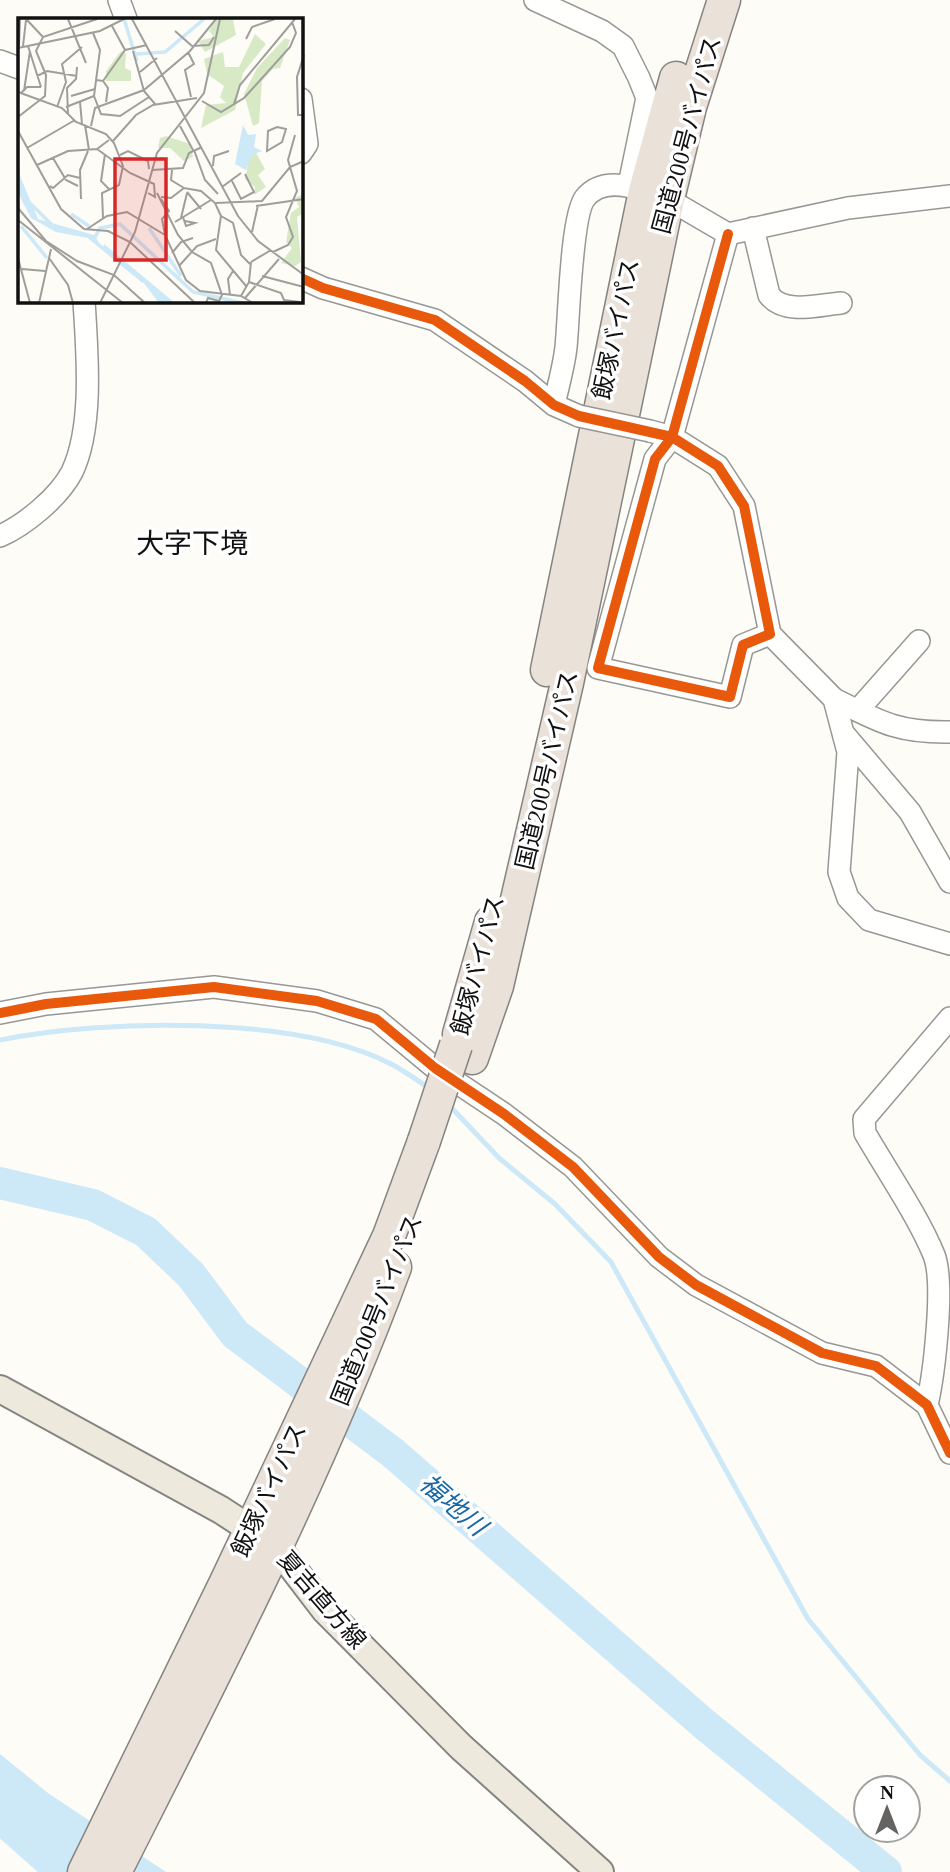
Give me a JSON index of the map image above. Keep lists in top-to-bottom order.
{
  "streets": {
    "highway": ["国道200号バイパス", "飯塚バイパス"],
    "main road": ["夏吉直方線"]
  },
  "crossings": [
    ["国道200号バイパス", "飯塚バイパス"],
    ["国道200号バイパス", "夏吉直方線"],
    ["飯塚バイパス", "夏吉直方線"]
  ],
  "districts": ["大字下境"],
  "water": ["福地川"],
  "north": "top"
}
